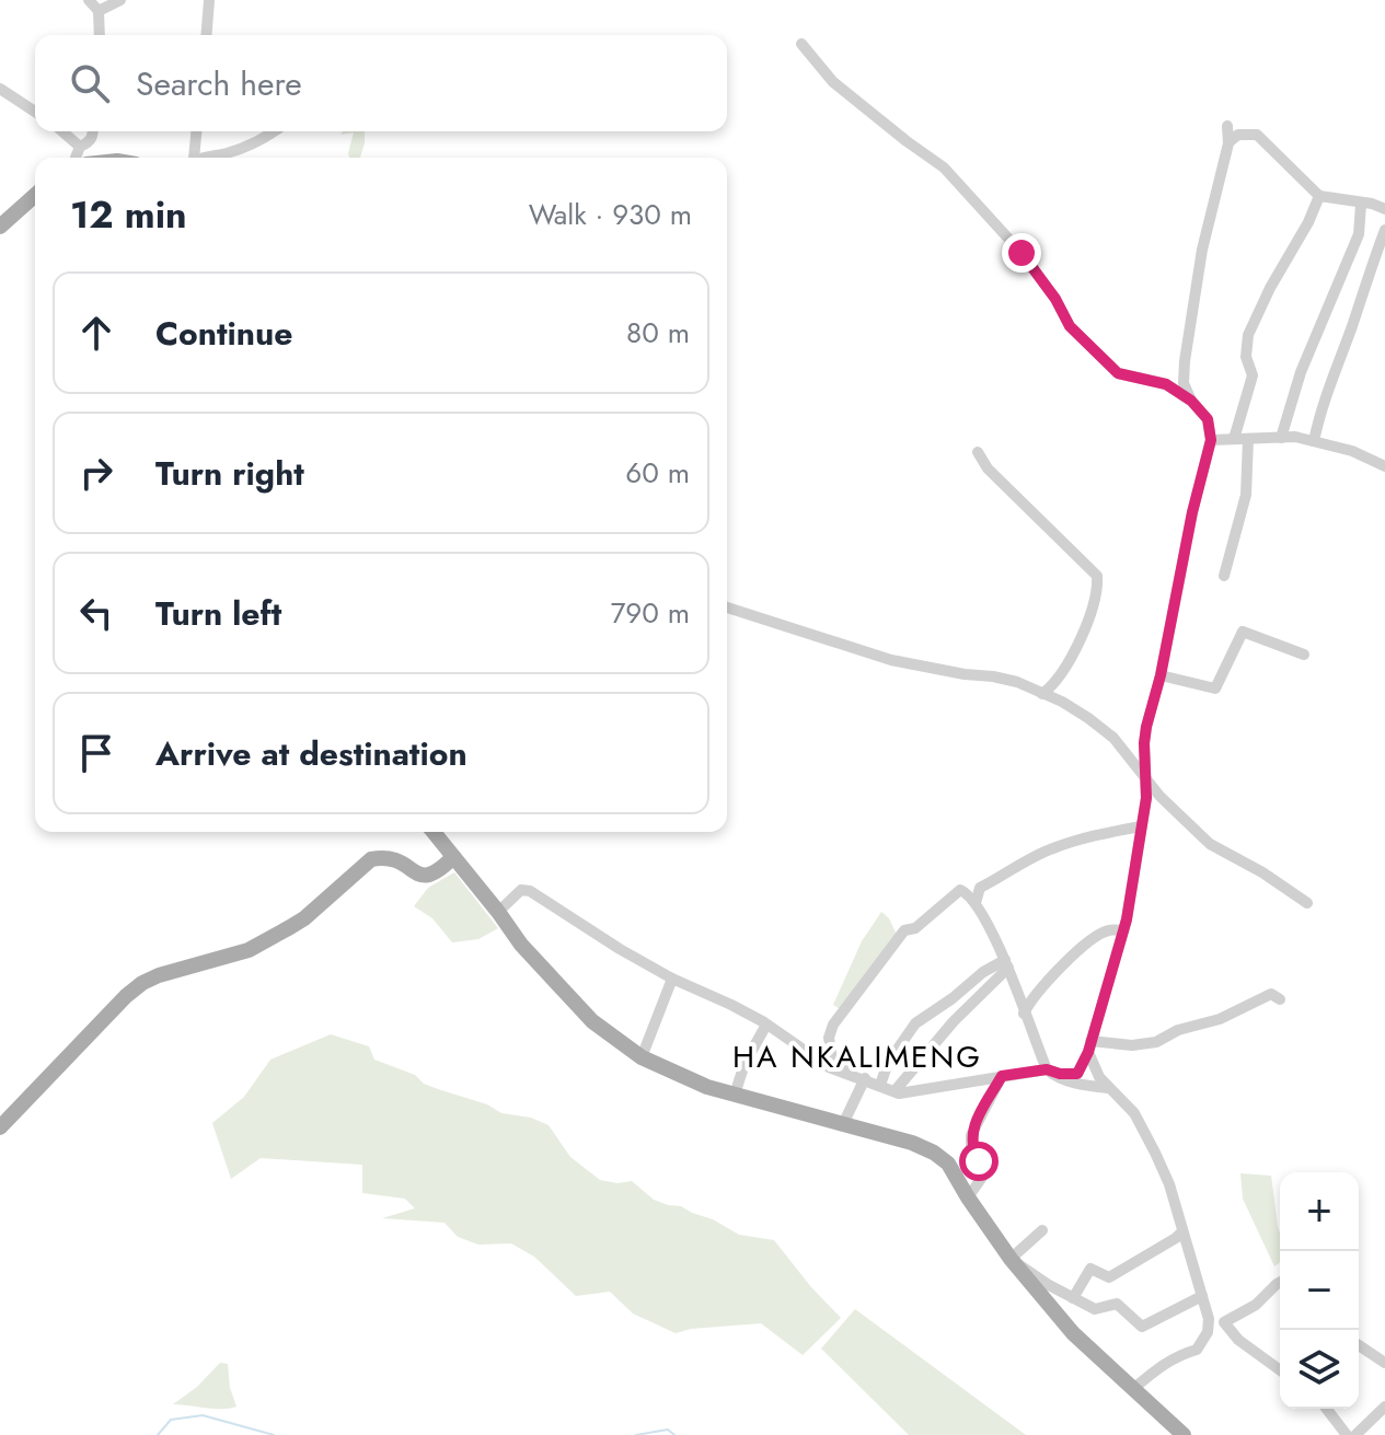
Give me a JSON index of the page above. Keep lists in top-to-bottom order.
{
  "districts": ["HA NKALIMENG"],
  "page": {
    "search": "Search here",
    "heading": ["12 min", "Walk · 930 m"],
    "list": [
      ["Continue", "80 m"],
      ["Turn right", "60 m"],
      ["Turn left", "790 m"],
      "Arrive at destination"
    ],
    "map_buttons": ["+", "−"]
  }
}
